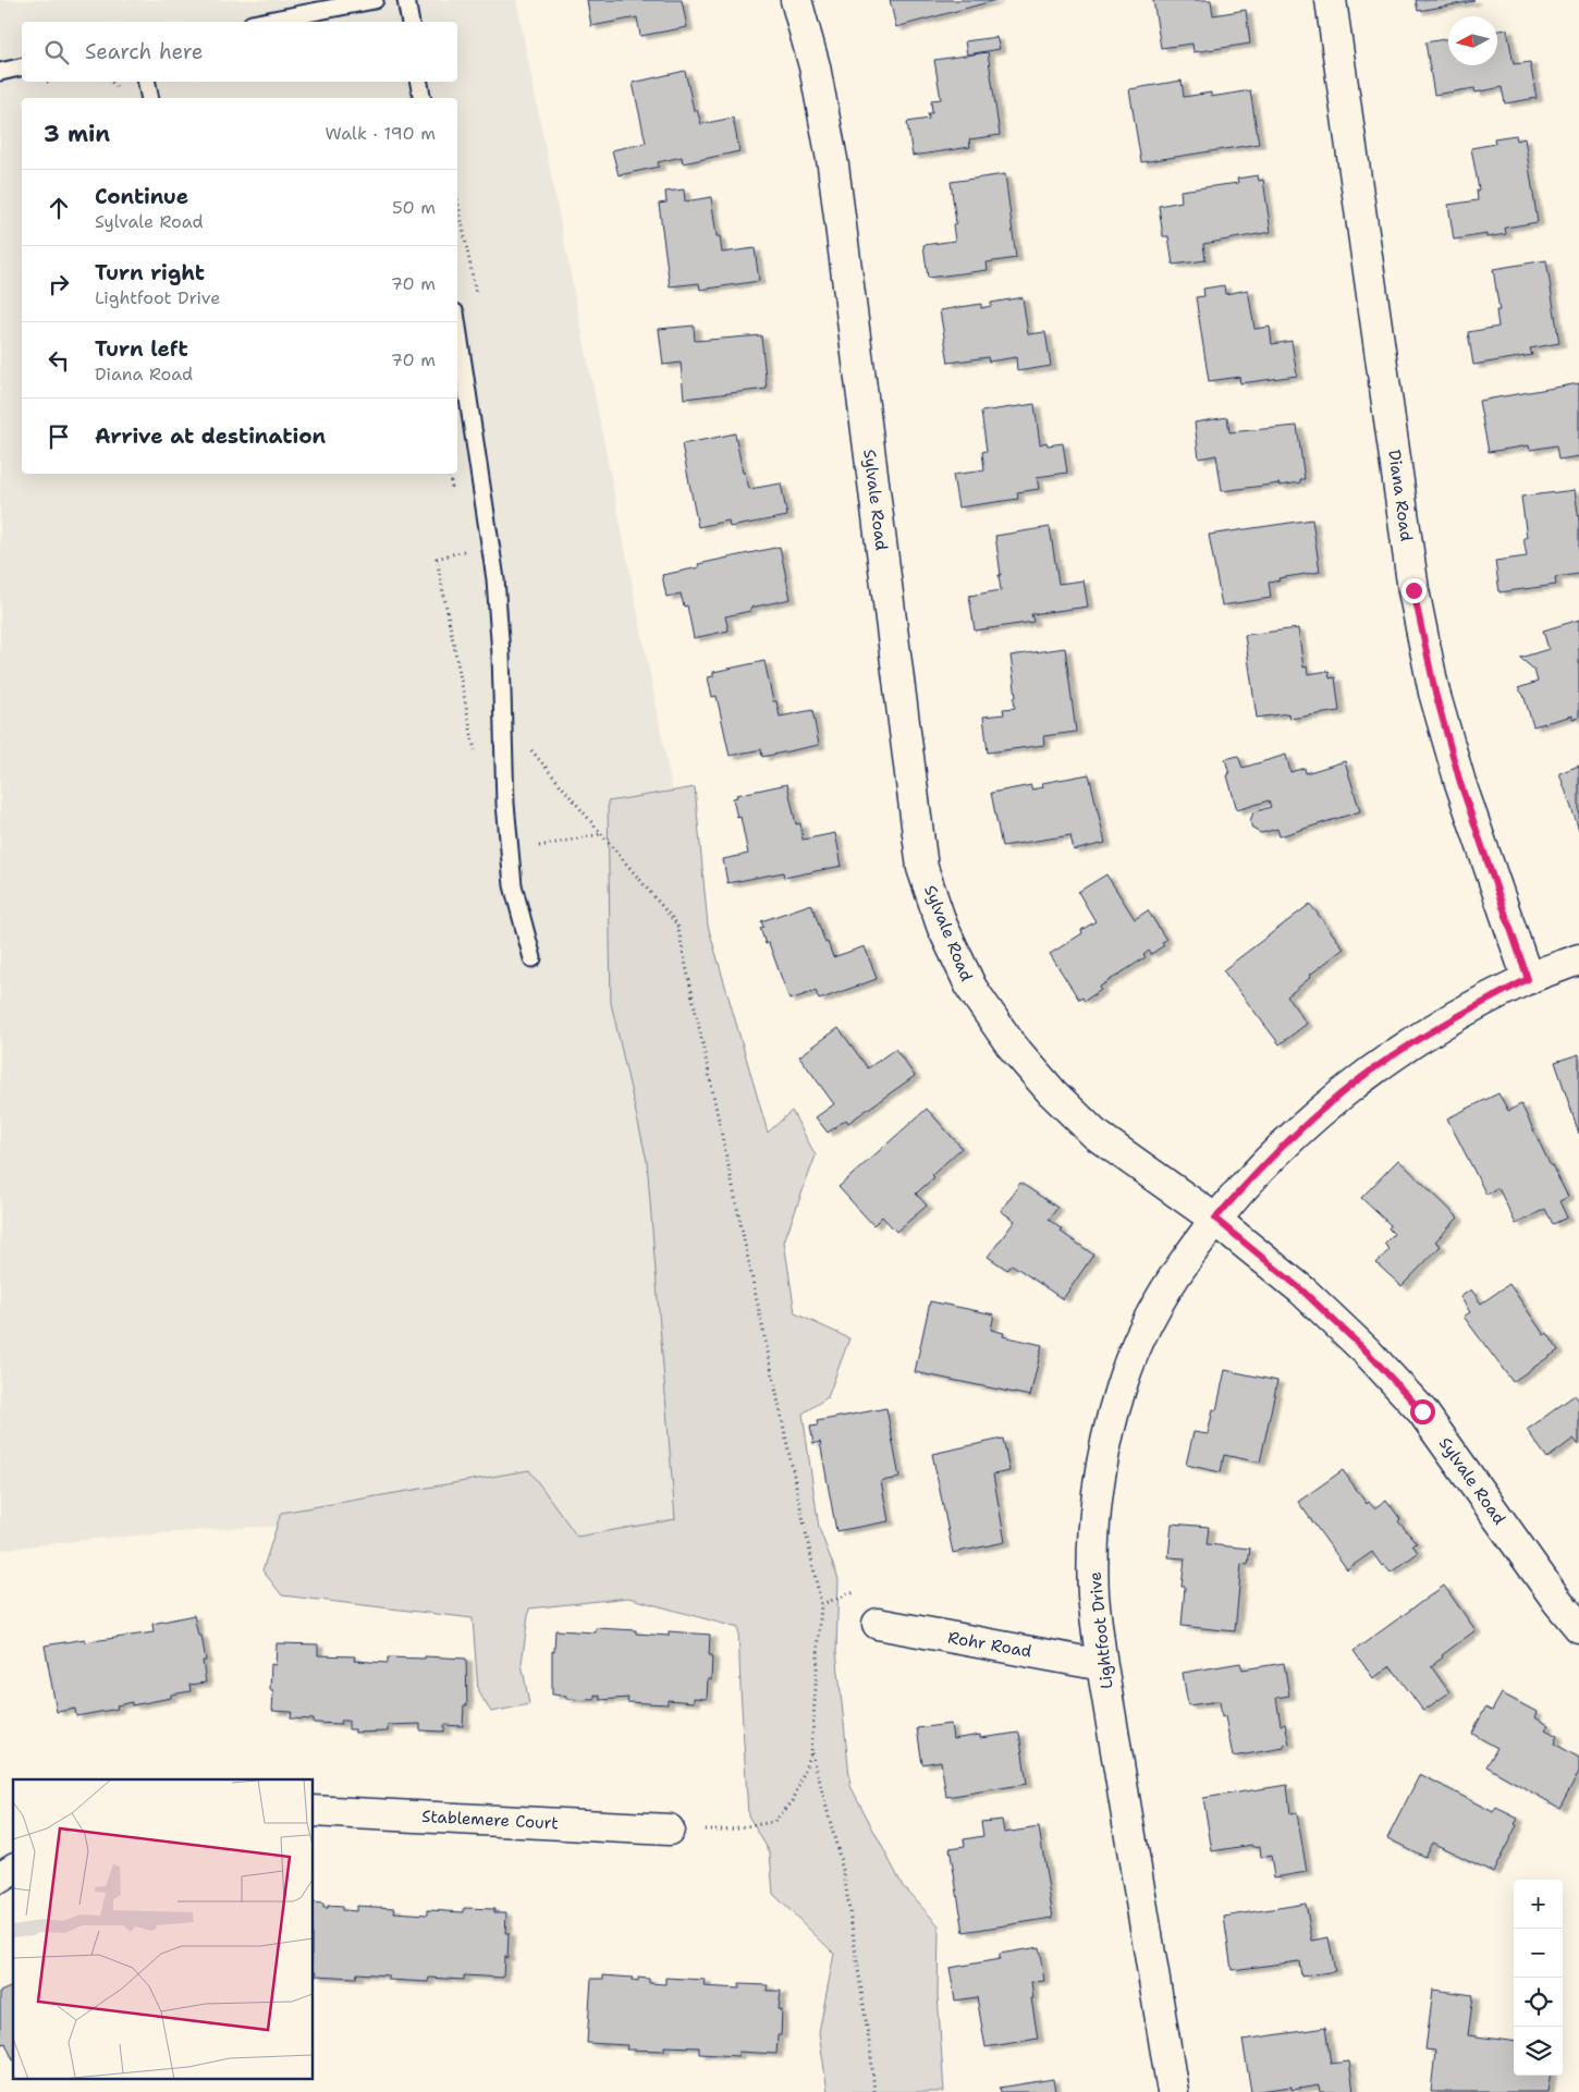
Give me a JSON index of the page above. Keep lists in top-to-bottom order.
{
  "streets": {
    "street": [
      "Diana Road",
      "Sylvale Road",
      "Lightfoot Drive",
      "Rohr Road",
      "Stablemere Court"
    ]
  },
  "crossings": [
    ["Diana Road", "Lightfoot Drive"],
    ["Sylvale Road", "Lightfoot Drive"],
    ["Lightfoot Drive", "Rohr Road"]
  ],
  "north": "left",
  "page": {
    "search": "Search here",
    "heading": ["3 min", "Walk · 190 m"],
    "list": [
      ["Continue", "Sylvale Road", "50 m"],
      ["Turn right", "Lightfoot Drive", "70 m"],
      ["Turn left", "Diana Road", "70 m"],
      "Arrive at destination"
    ],
    "map_buttons": ["+", "−"]
  }
}
